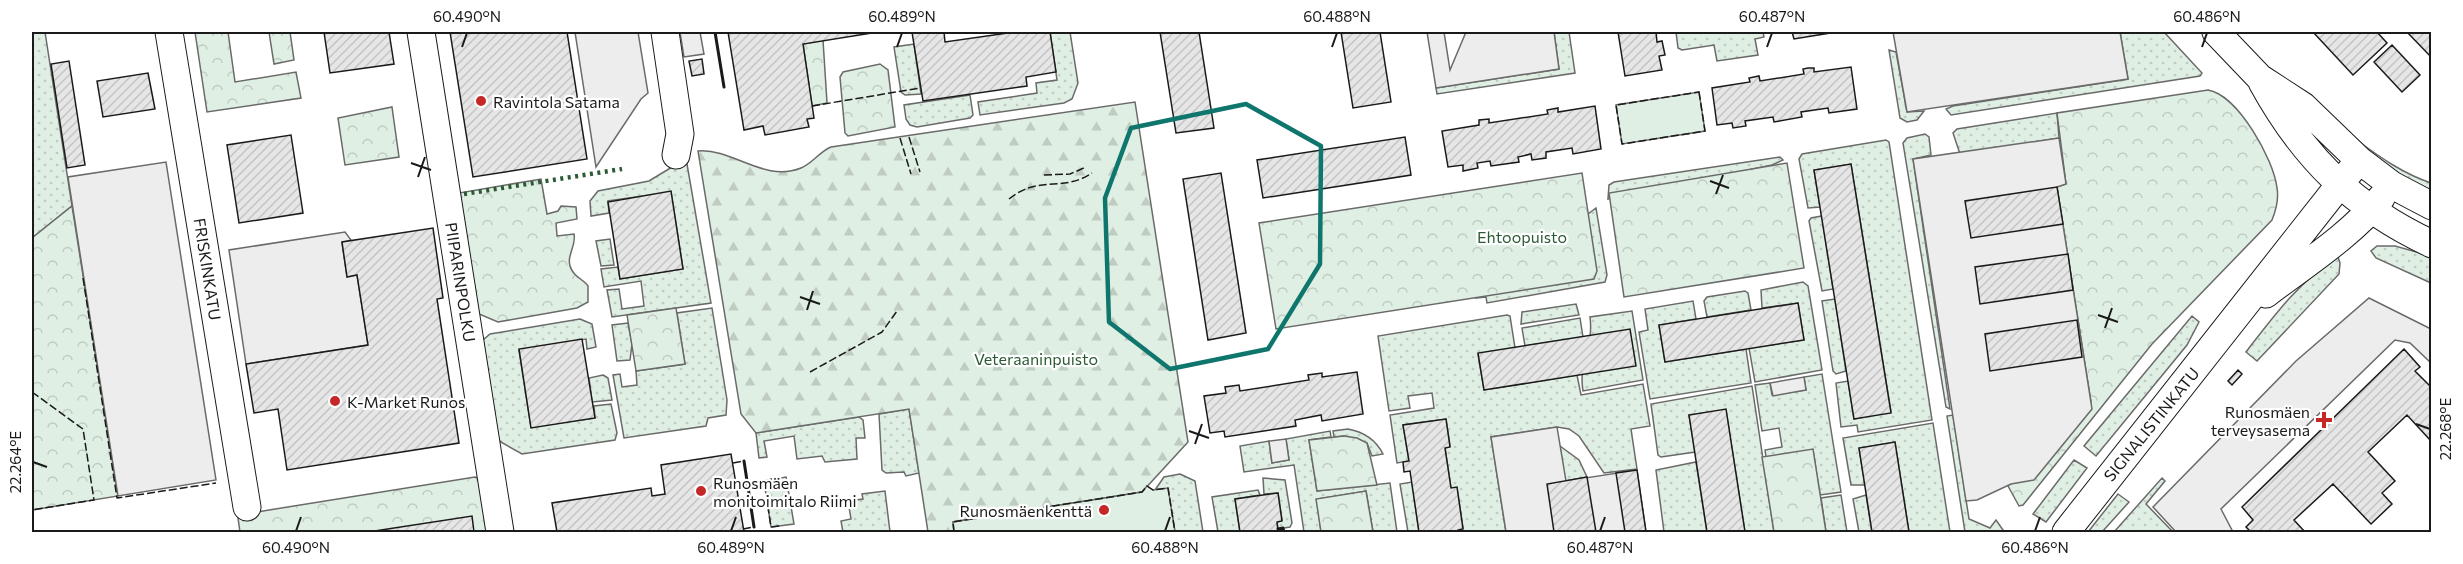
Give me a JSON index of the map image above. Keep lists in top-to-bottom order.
{
  "streets": {
    "street": ["FRISKINKATU", "PIIPARINPOLKU", "SIGNALISTINKATU"]
  },
  "parks": ["Ehtoopuisto", "Veteraaninpuisto"],
  "places": {
    "other": [
      "Ravintola Satama",
      "K-Market Runos",
      "Runosmäen monitoimitalo Riimi",
      "Runosmäenkenttä"
    ],
    "health": ["Runosmäen terveysasema"]
  },
  "coordinates": [
    "60.490°N",
    "60.489°N",
    "60.488°N",
    "60.487°N",
    "60.486°N",
    "22.268°E",
    "22.264°E"
  ]
}
